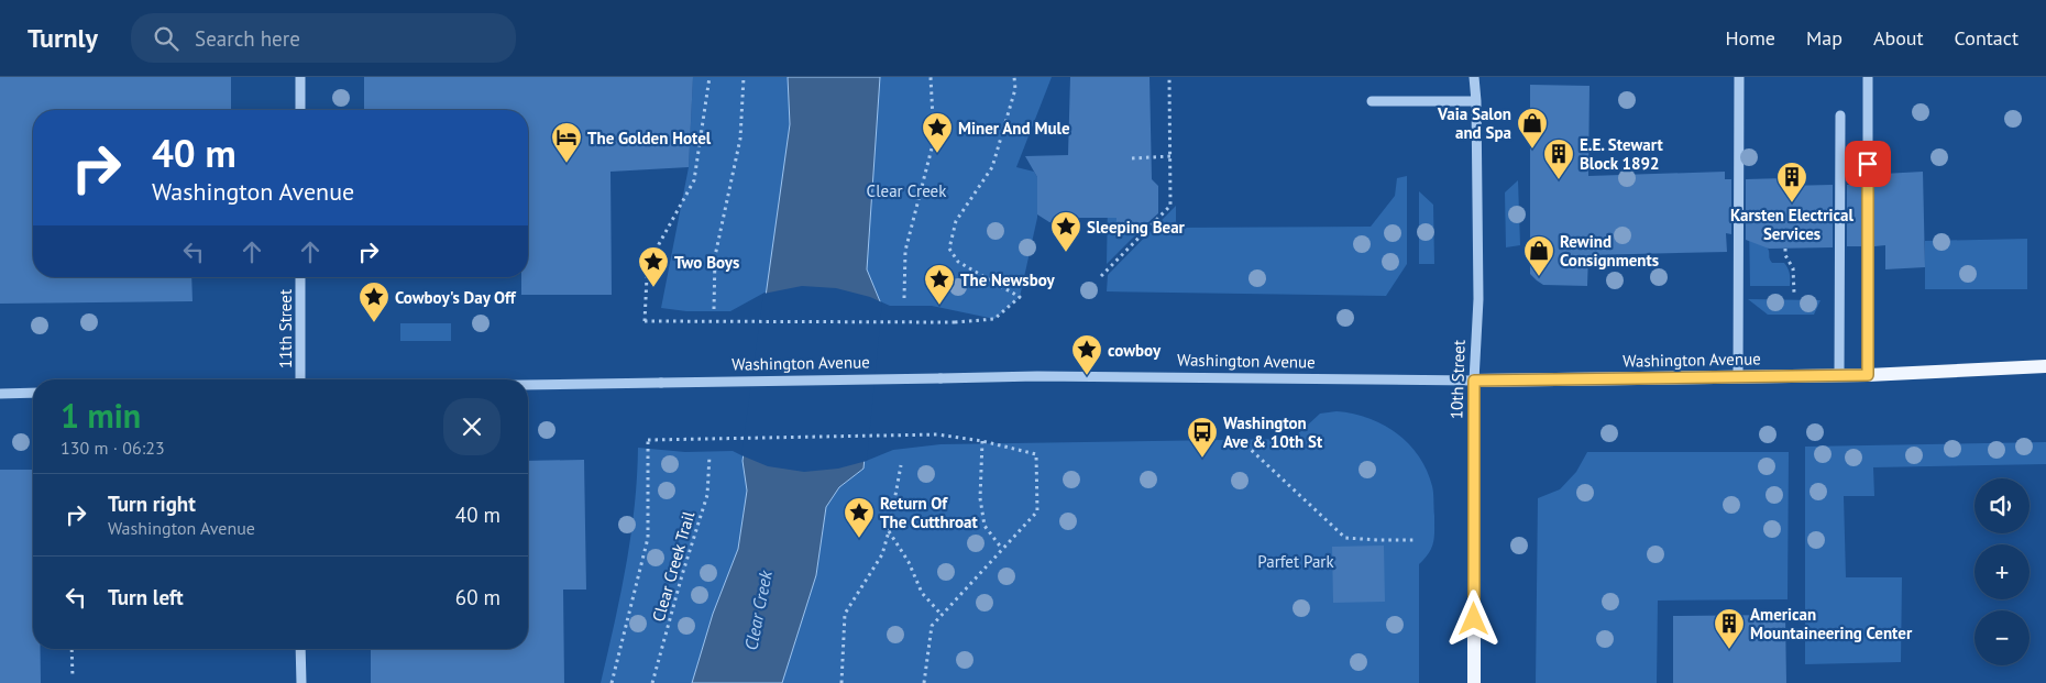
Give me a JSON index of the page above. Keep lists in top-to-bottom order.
{
  "streets": {
    "main road": ["Washington Avenue", "10th Street"],
    "street": ["11th Street"],
    "path": ["Clear Creek Trail"]
  },
  "crossings": [
    ["Washington Avenue", "10th Street"]
  ],
  "water": ["Clear Creek"],
  "parks": ["Clear Creek", "Parfet Park"],
  "places": {
    "shop": ["Vaia Salon and Spa", "Rewind Consignments"],
    "place": [
      "Miner And Mule",
      "Sleeping Bear",
      "Two Boys",
      "The Newsboy",
      "Cowboy's Day Off",
      "cowboy",
      "Return Of The Cutthroat"
    ],
    "hotel": ["The Golden Hotel"],
    "building": ["E.E. Stewart Block 1892", "Karsten Electrical Services", "American Mountaineering Center"],
    "bus stop": ["Washington Ave & 10th St"]
  },
  "page": {
    "header": "Turnly",
    "search": "Search here",
    "nav": [
      "Home",
      "Map",
      "About",
      "Contact"
    ],
    "turn": ["40 m", "Washington Avenue"],
    "heading": ["1 min", "130 m · 06:23"],
    "list": [
      {
        "name": "Turn right",
        "note": "Washington Avenue",
        "value": "40 m"
      },
      {
        "name": "Turn left",
        "value": "60 m"
      }
    ],
    "map_buttons": ["+", "−"]
  }
}
